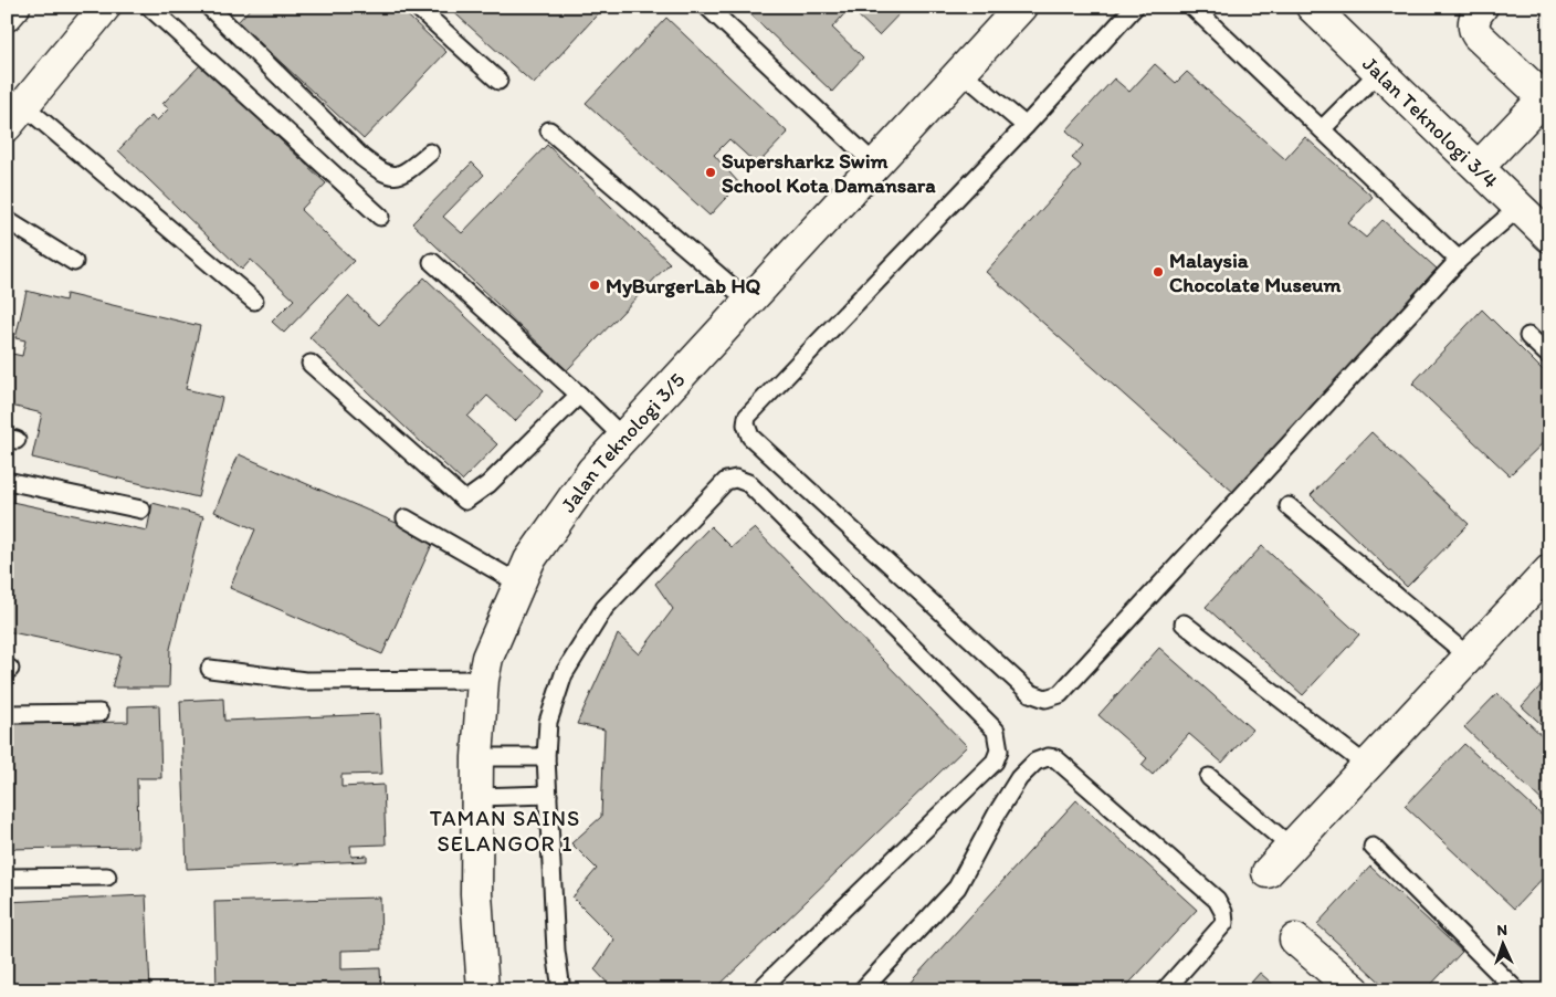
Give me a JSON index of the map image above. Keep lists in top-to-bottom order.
{
  "streets": {
    "street": ["Jalan Teknologi 3/4", "Jalan Teknologi 3/5"]
  },
  "districts": ["TAMAN SAINS SELANGOR 1"],
  "places": ["Supersharkz Swim School Kota Damansara", "Malaysia Chocolate Museum", "MyBurgerLab HQ"],
  "north": "top"
}
